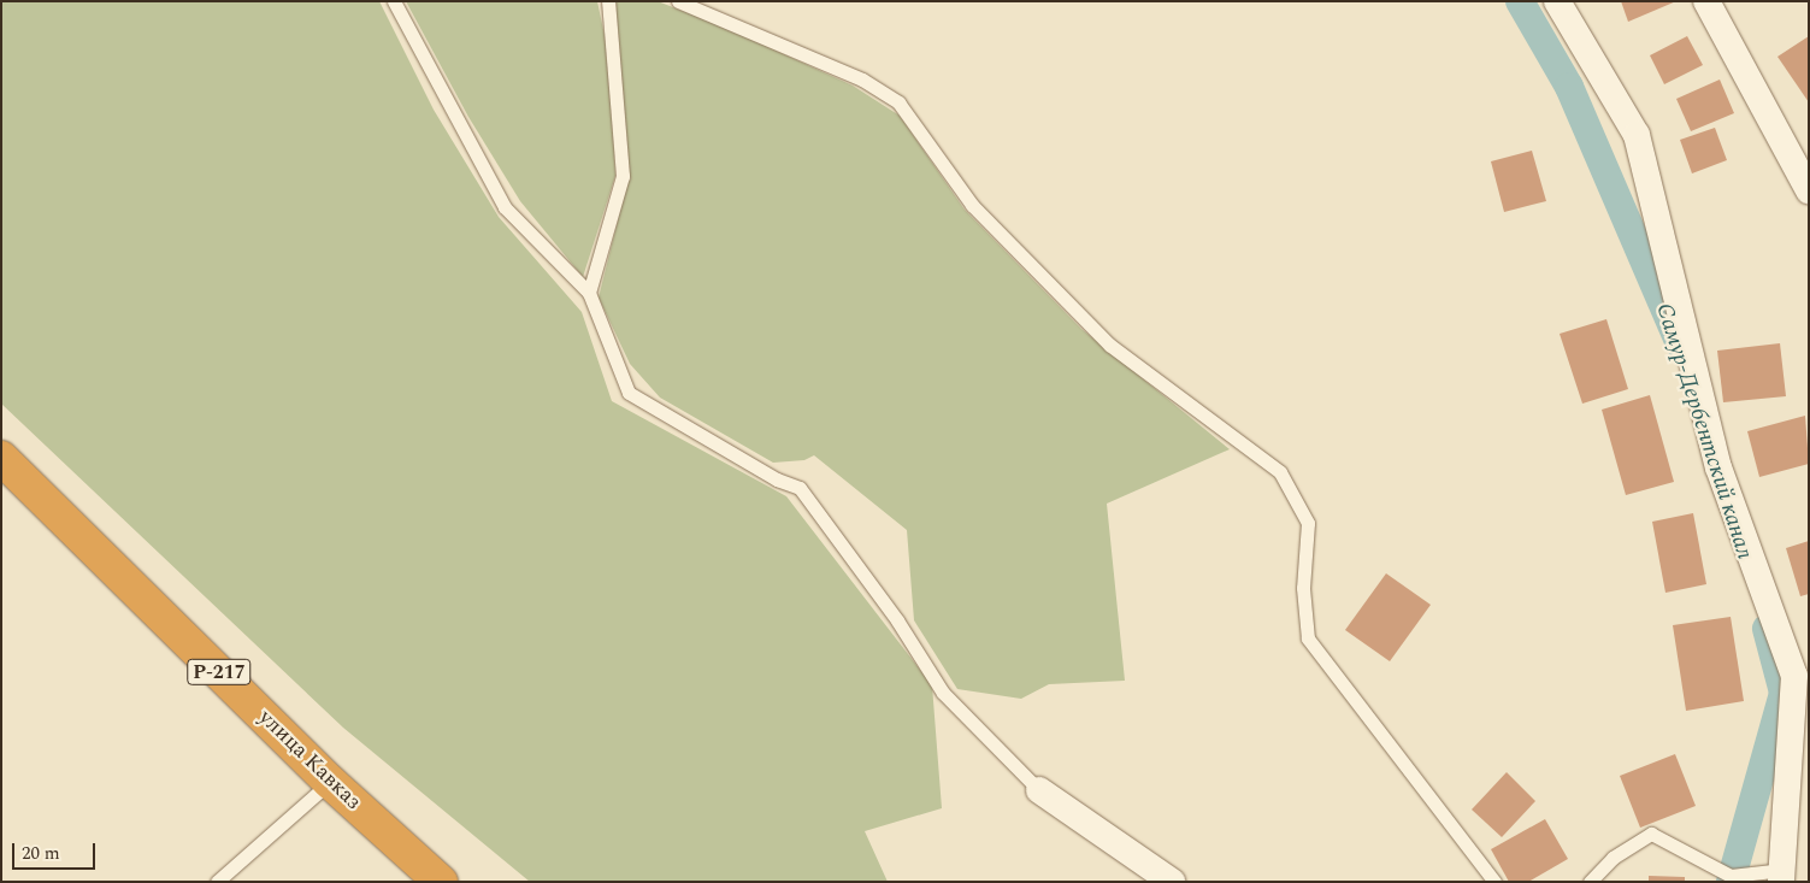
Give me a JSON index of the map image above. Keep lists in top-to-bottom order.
{
  "streets": {
    "highway": ["Р-217", "улица Кавказ"]
  },
  "water": ["Самур-Дербентский канал"],
  "scale_bar": "20 m"
}
